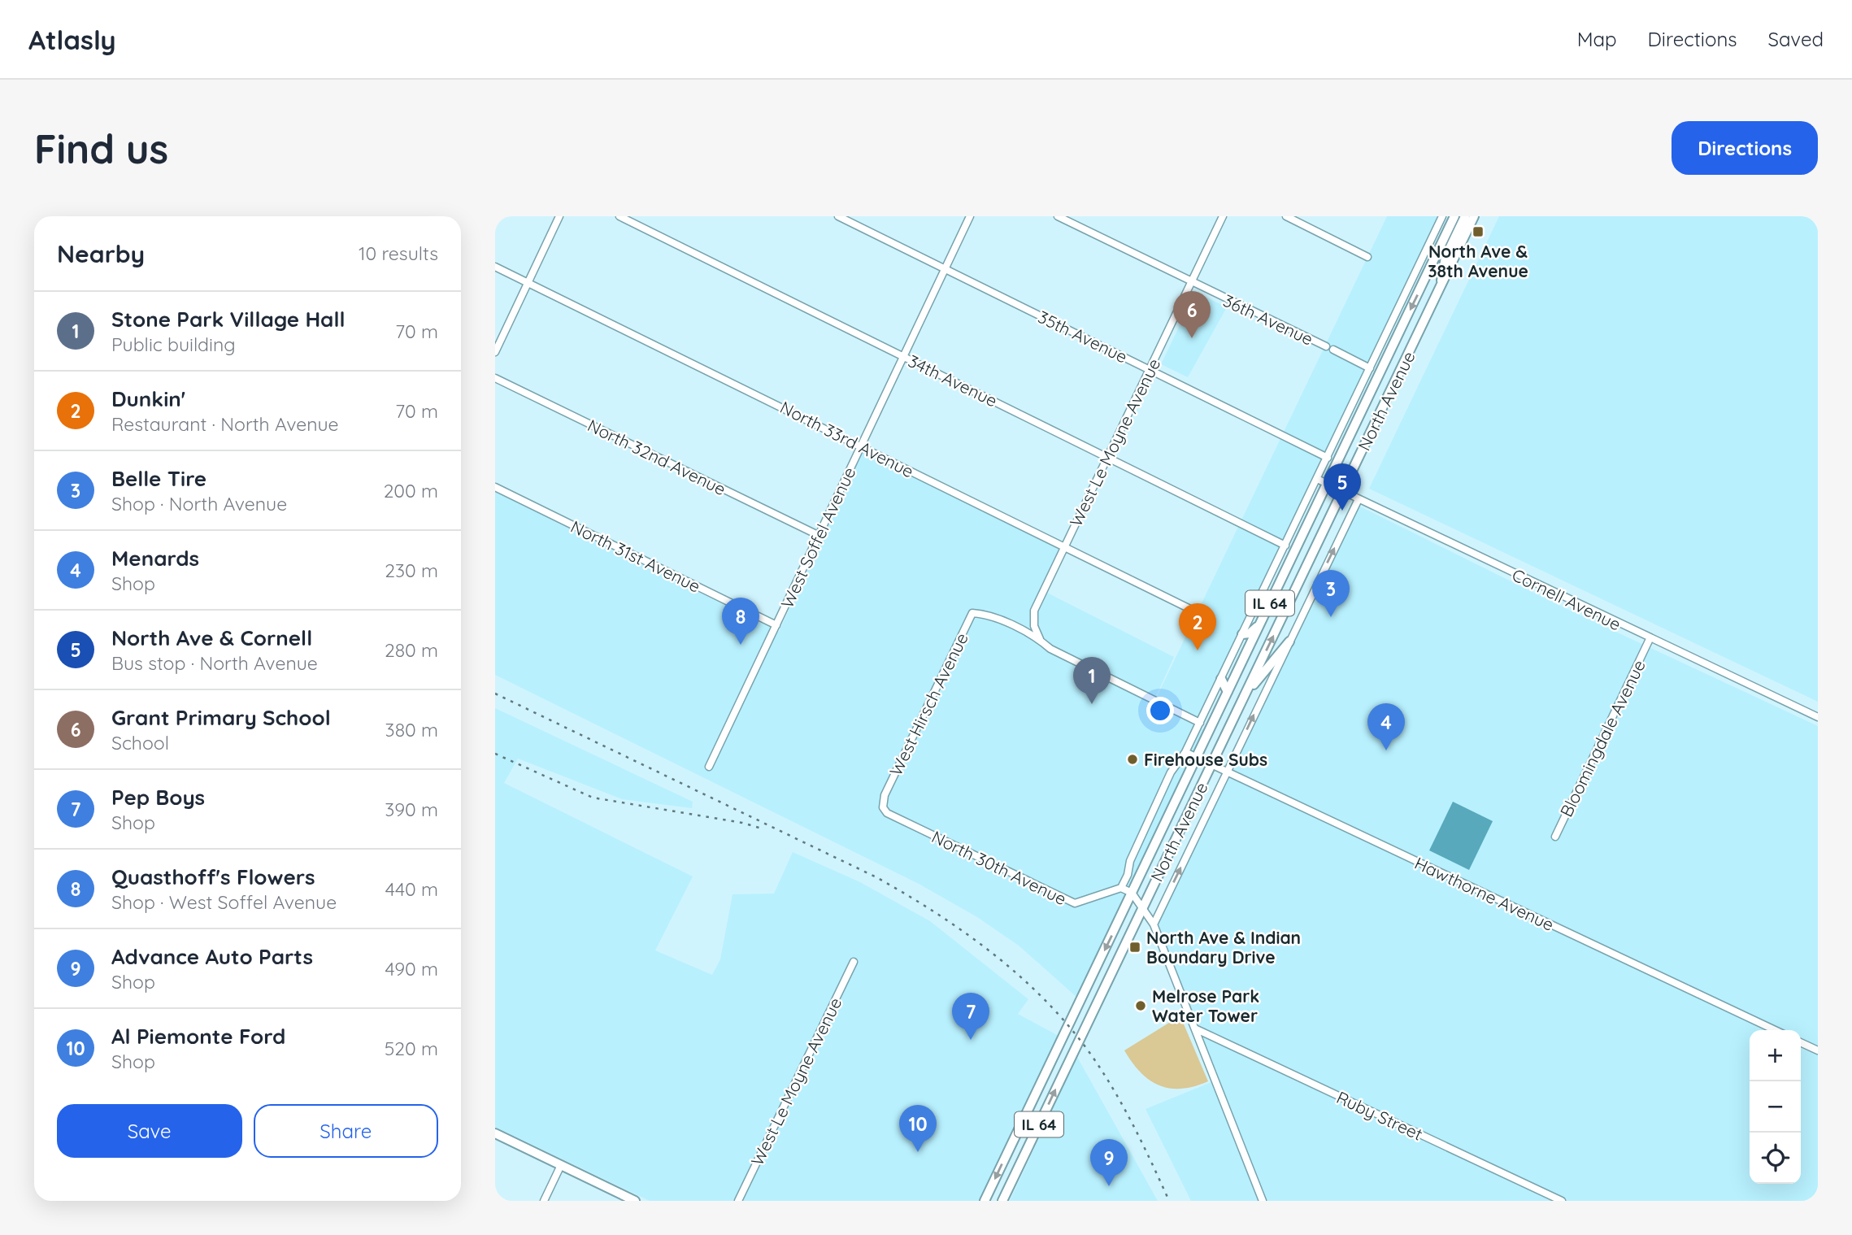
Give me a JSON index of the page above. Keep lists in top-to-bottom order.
{
  "streets": {
    "main road": ["North Avenue", "IL 64"],
    "street": [
      "36th Avenue",
      "35th Avenue",
      "34th Avenue",
      "North 33rd Avenue",
      "West Le Moyne Avenue",
      "North 32nd Avenue",
      "West Soffel Avenue",
      "North 31st Avenue",
      "Cornell Avenue",
      "West Hirsch Avenue",
      "Bloomingdale Avenue",
      "North 30th Avenue",
      "Hawthorne Avenue",
      "Ruby Street"
    ]
  },
  "crossings": [
    ["36th Avenue", "North Avenue"],
    ["36th Avenue", "West Le Moyne Avenue"],
    ["35th Avenue", "North Avenue"],
    ["35th Avenue", "West Le Moyne Avenue"],
    ["35th Avenue", "West Soffel Avenue"],
    ["34th Avenue", "North Avenue"],
    ["34th Avenue", "West Le Moyne Avenue"],
    ["34th Avenue", "West Soffel Avenue"],
    ["North Avenue", "Cornell Avenue"],
    ["North Avenue", "North 30th Avenue"],
    ["North Avenue", "Hawthorne Avenue"],
    ["North 33rd Avenue", "West Le Moyne Avenue"],
    ["North 33rd Avenue", "West Soffel Avenue"],
    ["West Le Moyne Avenue", "West Hirsch Avenue"],
    ["North 32nd Avenue", "West Soffel Avenue"],
    ["West Soffel Avenue", "North 31st Avenue"],
    ["Cornell Avenue", "Bloomingdale Avenue"],
    ["West Hirsch Avenue", "North 30th Avenue"]
  ],
  "places": {
    "transit": ["North Ave & 38th Avenue", "North Ave & Indian Boundary Drive"],
    "other": ["Firehouse Subs", "Melrose Park Water Tower"]
  },
  "page": {
    "header": "Atlasly",
    "nav": ["Map", "Directions", "Saved"],
    "buttons": [
      "Directions",
      ["Save", "Share"]
    ],
    "title": "Find us",
    "heading": ["Nearby", "10 results"],
    "list": [
      {
        "mark": "1",
        "name": "Stone Park Village Hall",
        "note": "Public building",
        "value": "70 m"
      },
      {
        "mark": "2",
        "name": "Dunkin'",
        "note": "Restaurant · North Avenue",
        "value": "70 m"
      },
      {
        "mark": "3",
        "name": "Belle Tire",
        "note": "Shop · North Avenue",
        "value": "200 m"
      },
      {
        "mark": "4",
        "name": "Menards",
        "note": "Shop",
        "value": "230 m"
      },
      {
        "mark": "5",
        "name": "North Ave & Cornell",
        "note": "Bus stop · North Avenue",
        "value": "280 m"
      },
      {
        "mark": "6",
        "name": "Grant Primary School",
        "note": "School",
        "value": "380 m"
      },
      {
        "mark": "7",
        "name": "Pep Boys",
        "note": "Shop",
        "value": "390 m"
      },
      {
        "mark": "8",
        "name": "Quasthoff's Flowers",
        "note": "Shop · West Soffel Avenue",
        "value": "440 m"
      },
      {
        "mark": "9",
        "name": "Advance Auto Parts",
        "note": "Shop",
        "value": "490 m"
      },
      {
        "mark": "10",
        "name": "Al Piemonte Ford",
        "note": "Shop",
        "value": "520 m"
      }
    ],
    "pins": [
      "6",
      "5",
      "3",
      "8",
      "2",
      "1",
      "4",
      "7",
      "10",
      "9"
    ],
    "map_buttons": ["+", "−"]
  }
}
